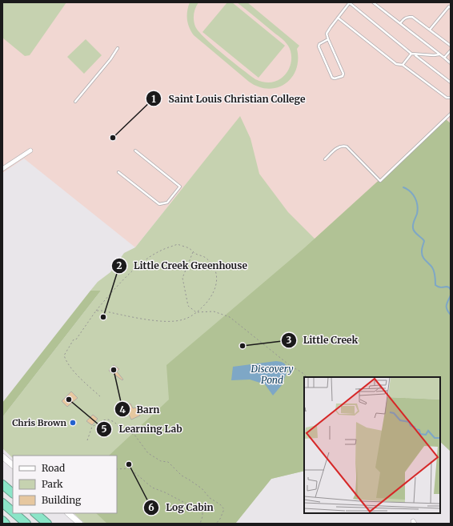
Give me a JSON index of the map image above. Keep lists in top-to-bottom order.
{
  "water": ["Discovery Pond"],
  "places": [
    "Saint Louis Christian College",
    "Little Creek Greenhouse",
    "Little Creek",
    "Barn",
    "Learning Lab",
    "Chris Brown",
    "Log Cabin"
  ],
  "legend": ["Road", "Park", "Building"]
}
